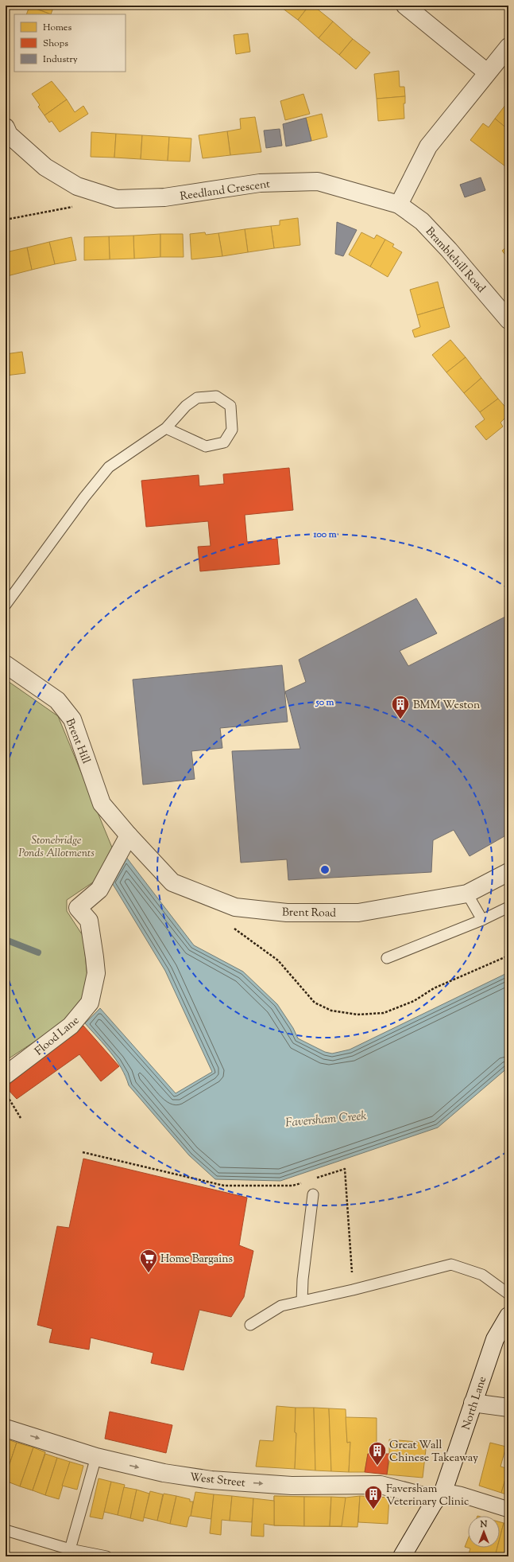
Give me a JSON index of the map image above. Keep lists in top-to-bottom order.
{
  "streets": {
    "street": [
      "Reedland Crescent",
      "Bramblehill Road",
      "Brent Hill",
      "Brent Road",
      "Flood Lane",
      "North Lane",
      "West Street"
    ]
  },
  "crossings": [
    ["Reedland Crescent", "Bramblehill Road"],
    ["Brent Hill", "Brent Road"],
    ["Brent Hill", "Flood Lane"],
    ["Brent Road", "Flood Lane"],
    ["North Lane", "West Street"]
  ],
  "one_way": ["West Street"],
  "water": ["Faversham Creek"],
  "parks": ["Stonebridge Ponds Allotments"],
  "places": {
    "building": ["BMM Weston", "Great Wall Chinese Takeaway", "Faversham Veterinary Clinic"],
    "supermarket": ["Home Bargains"]
  },
  "legend": ["Homes", "Shops", "Industry"],
  "north": "top",
  "rings": ["100 m", "50 m"]
}
